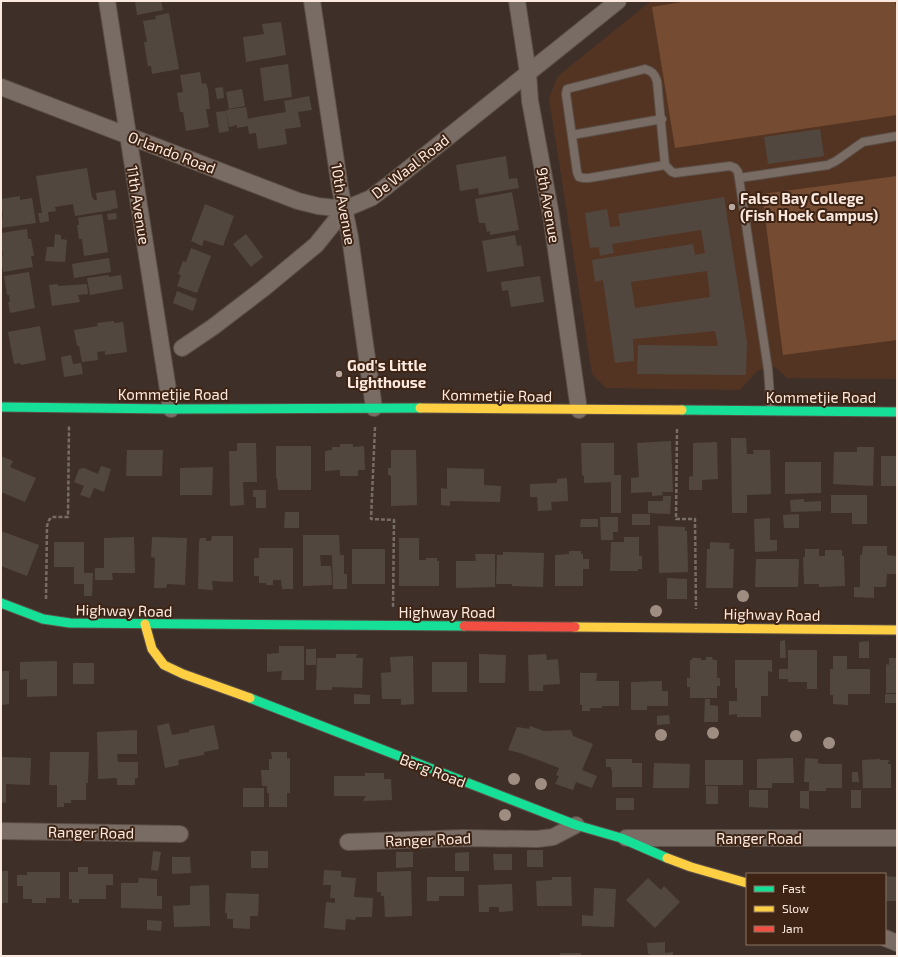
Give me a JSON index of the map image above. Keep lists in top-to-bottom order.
{
  "streets": {
    "street": [
      "Orlando Road",
      "De Waal Road",
      "10th Avenue",
      "11th Avenue",
      "9th Avenue",
      "Kommetjie Road",
      "Highway Road",
      "Berg Road",
      "Ranger Road"
    ]
  },
  "crossings": [
    ["Orlando Road", "De Waal Road"],
    ["Orlando Road", "10th Avenue"],
    ["Orlando Road", "11th Avenue"],
    ["De Waal Road", "10th Avenue"],
    ["De Waal Road", "9th Avenue"],
    ["10th Avenue", "Kommetjie Road"],
    ["11th Avenue", "Kommetjie Road"],
    ["9th Avenue", "Kommetjie Road"],
    ["Highway Road", "Berg Road"],
    ["Berg Road", "Ranger Road"]
  ],
  "places": ["False Bay College (Fish Hoek Campus)", "God's Little Lighthouse"],
  "legend": ["Fast", "Slow", "Jam"]
}
